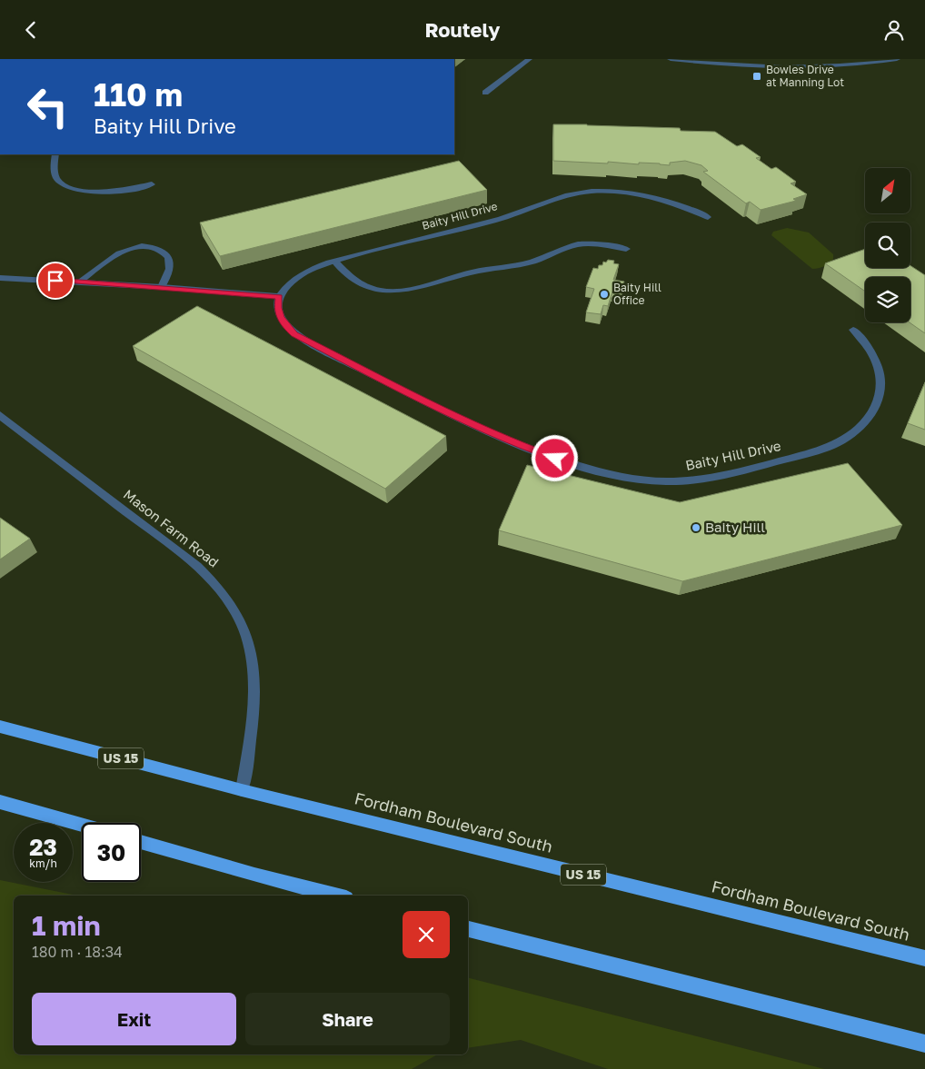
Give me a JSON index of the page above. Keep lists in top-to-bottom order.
{
  "streets": {
    "highway": ["US 15", "Fordham Boulevard South"],
    "street": ["Baity Hill Drive", "Mason Farm Road"]
  },
  "crossings": [
    ["Mason Farm Road", "Fordham Boulevard South"]
  ],
  "places": {
    "transit": ["Bowles Drive at Manning Lot"],
    "other": ["Baity Hill Office", "Baity Hill"]
  },
  "north": "top right",
  "page": {
    "header": "Routely",
    "turn": ["110 m", "Baity Hill Drive"],
    "speed": "23 km/h",
    "limit": "30",
    "heading": ["1 min", "180 m · 18:34"],
    "buttons": ["Exit", "Share"]
  }
}
